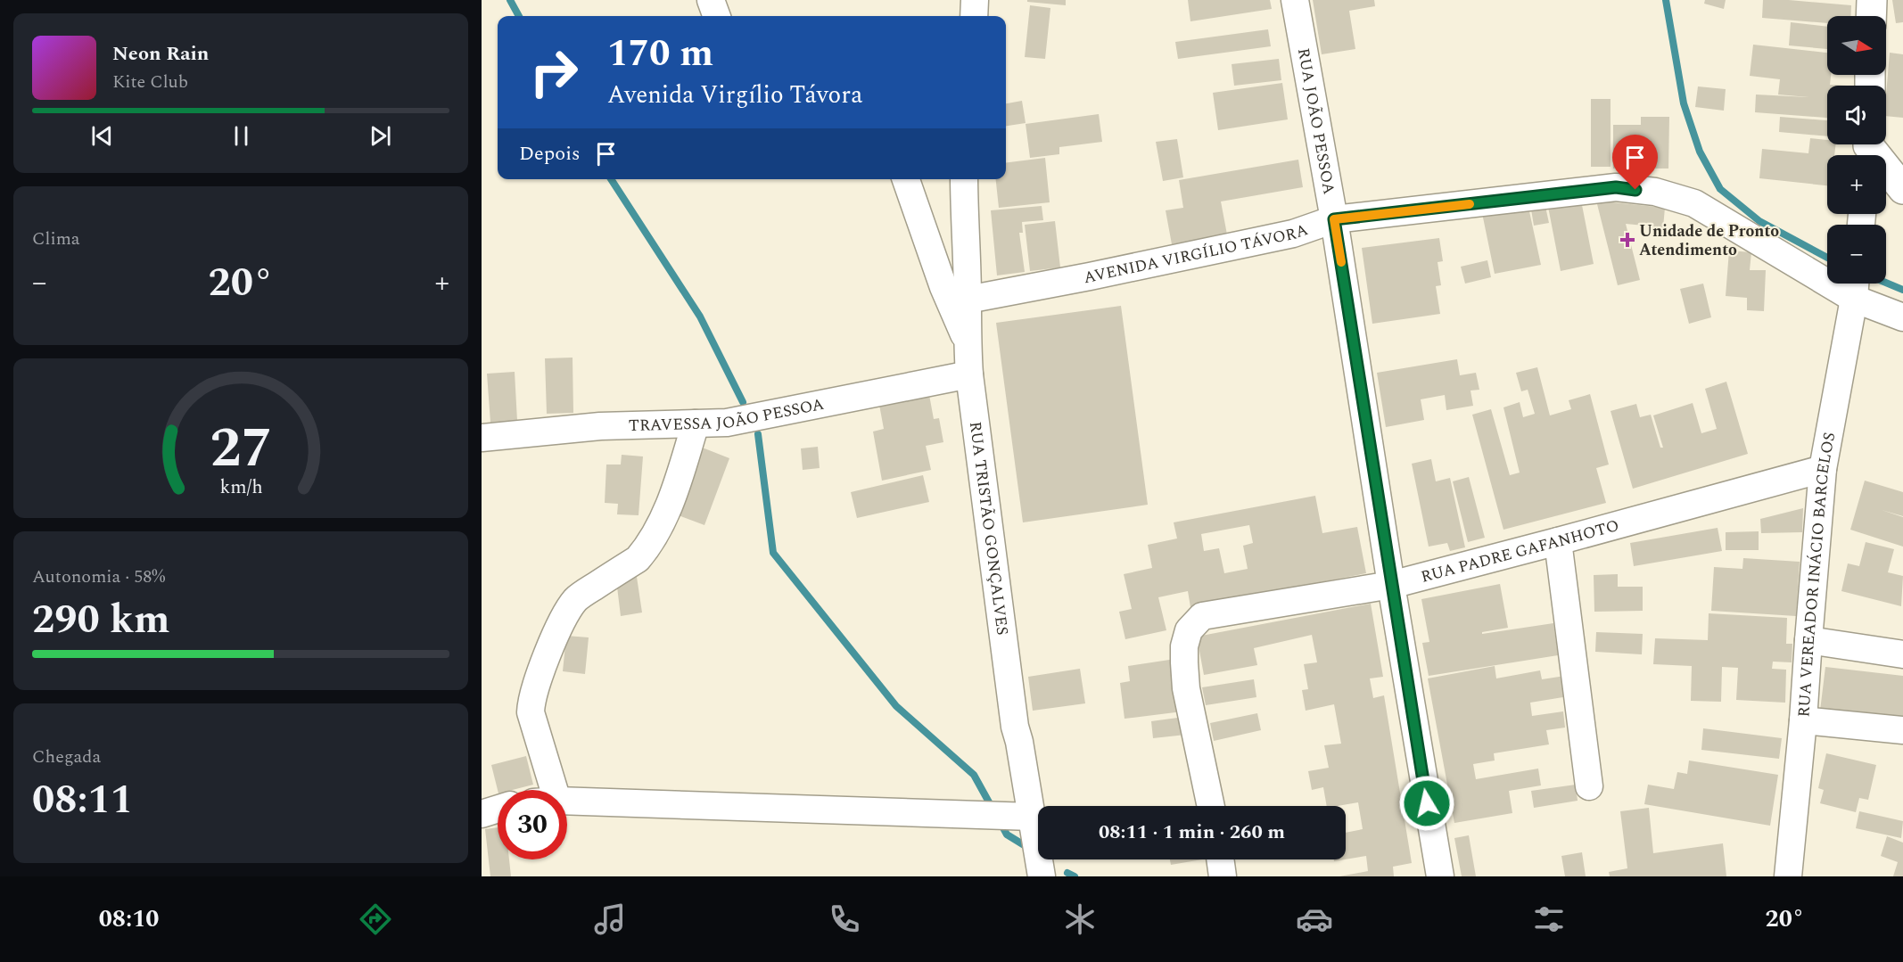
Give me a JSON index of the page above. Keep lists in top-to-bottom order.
{
  "streets": {
    "street": [
      "RUA JOÃO PESSOA",
      "AVENIDA VIRGÍLIO TÁVORA",
      "TRAVESSA JOÃO PESSOA",
      "RUA TRISTÃO GONÇALVES",
      "RUA PADRE GAFANHOTO",
      "RUA VEREADOR INÁCIO BARCELOS"
    ]
  },
  "crossings": [
    ["RUA JOÃO PESSOA", "AVENIDA VIRGÍLIO TÁVORA"],
    ["RUA JOÃO PESSOA", "RUA PADRE GAFANHOTO"],
    ["AVENIDA VIRGÍLIO TÁVORA", "RUA TRISTÃO GONÇALVES"],
    ["AVENIDA VIRGÍLIO TÁVORA", "RUA VEREADOR INÁCIO BARCELOS"],
    ["TRAVESSA JOÃO PESSOA", "RUA TRISTÃO GONÇALVES"],
    ["RUA PADRE GAFANHOTO", "RUA VEREADOR INÁCIO BARCELOS"]
  ],
  "places": {
    "health": ["Unidade de Pronto Atendimento"]
  },
  "north": "right",
  "page": {
    "map_buttons": ["+", "−"],
    "turn": ["170 m", "Avenida Virgílio Távora"],
    "song": ["Neon Rain", "Kite Club"],
    "then": "Depois",
    "tile": [
      "Clima",
      ["Autonomia · 58%", "290 km"],
      ["Chegada", "08:11"]
    ],
    "heat": ["−", "20°", "+"],
    "limit": "30",
    "trip": "08:11 · 1 min · 260 m",
    "tabs": ["08:10", "20°"],
    "gauge": ["27", "km/h"]
  }
}
